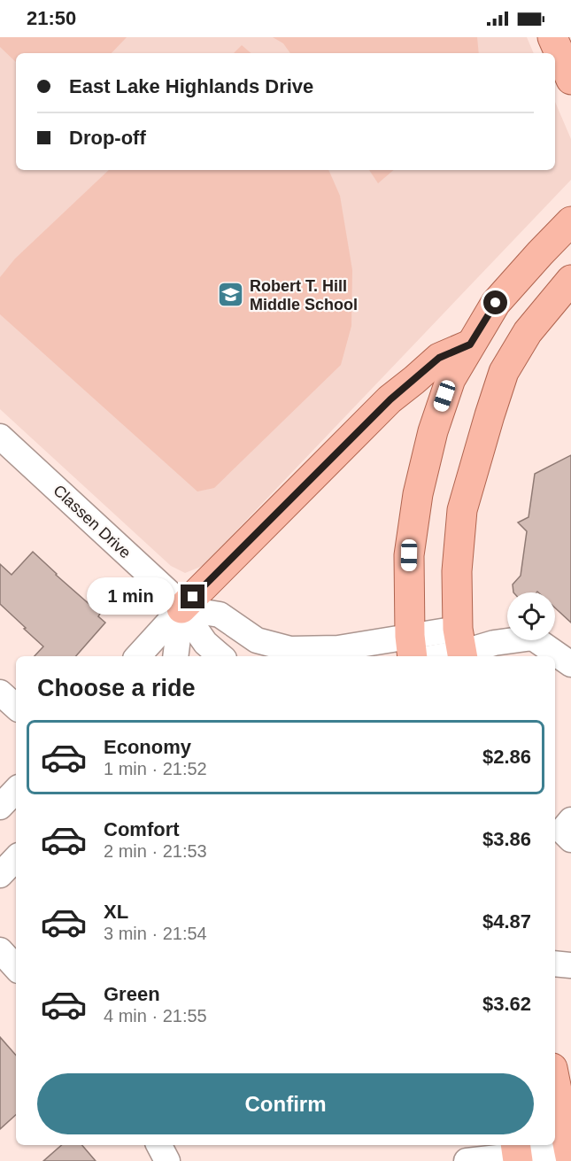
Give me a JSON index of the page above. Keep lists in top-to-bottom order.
{
  "streets": {
    "street": ["Classen Drive"]
  },
  "places": {
    "school or university": ["Robert T. Hill Middle School"]
  },
  "page": {
    "status": "21:50",
    "banner": ["East Lake Highlands Drive", "Drop-off"],
    "bubble": "1 min",
    "heading": "Choose a ride",
    "list": [
      {
        "name": "Economy",
        "note": "1 min · 21:52",
        "value": "$2.86"
      },
      {
        "name": "Comfort",
        "note": "2 min · 21:53",
        "value": "$3.86"
      },
      {
        "name": "XL",
        "note": "3 min · 21:54",
        "value": "$4.87"
      },
      {
        "name": "Green",
        "note": "4 min · 21:55",
        "value": "$3.62"
      }
    ],
    "buttons": "Confirm"
  }
}
